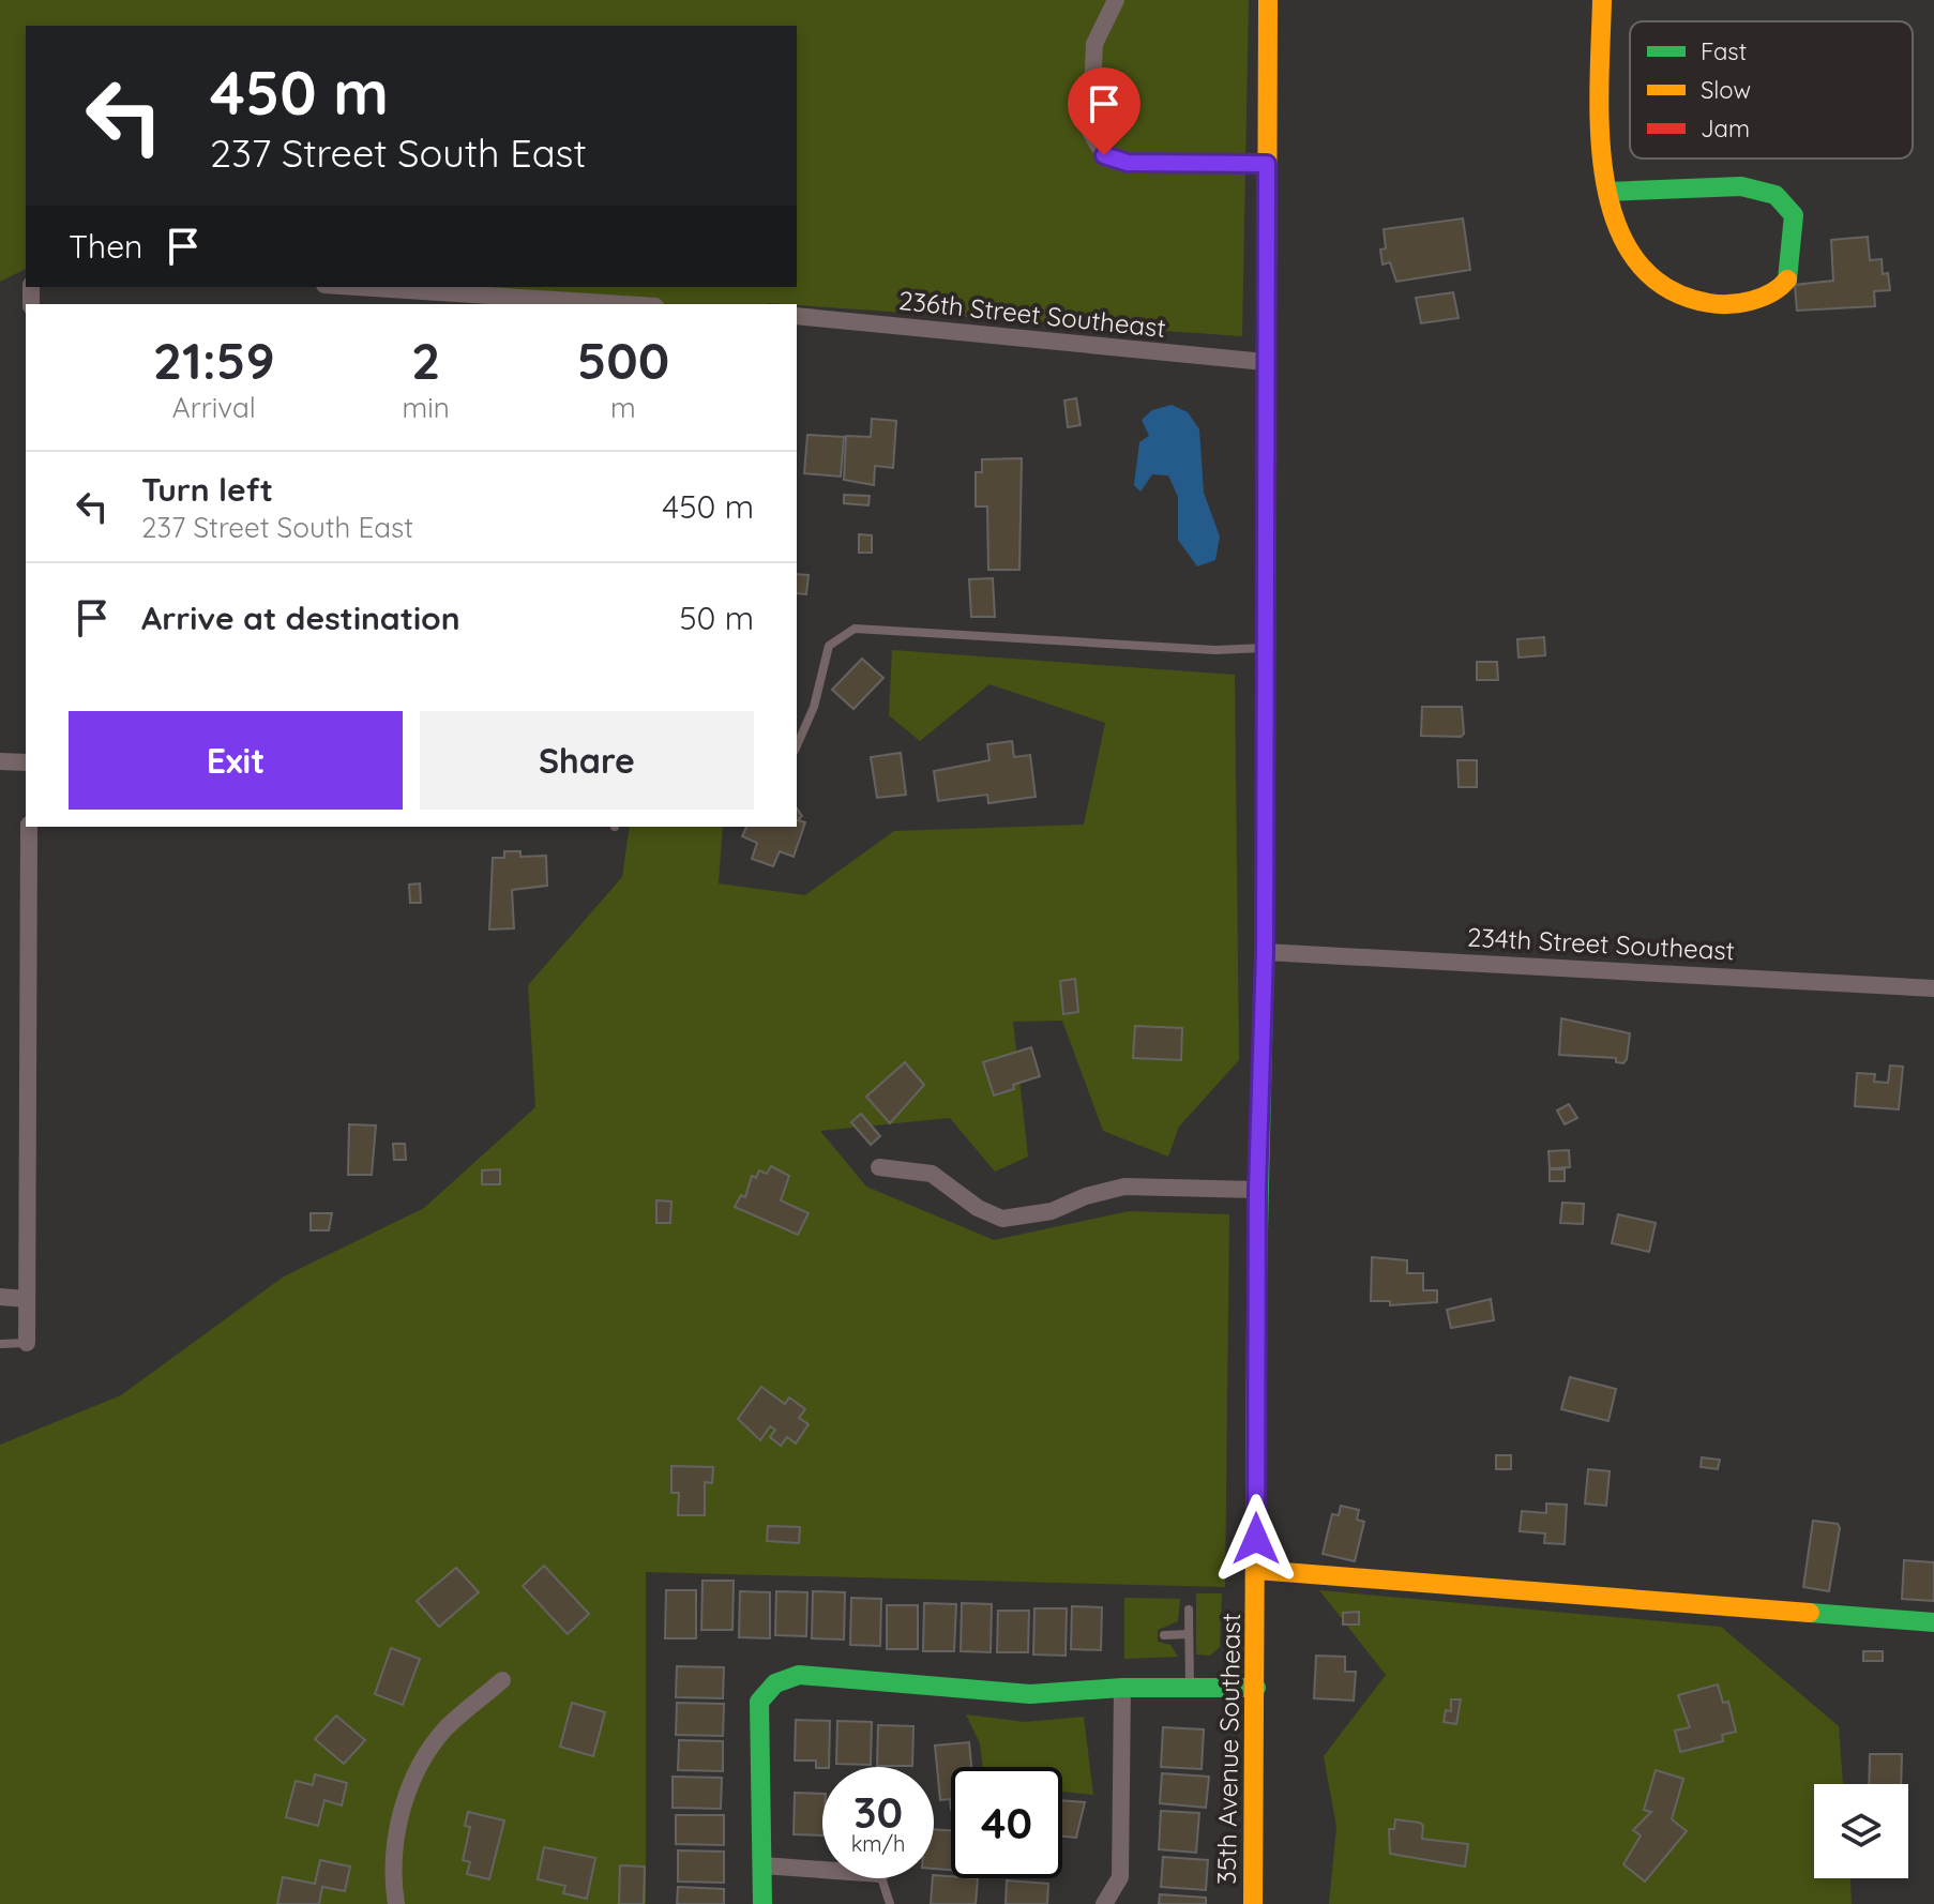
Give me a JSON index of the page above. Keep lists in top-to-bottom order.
{
  "streets": {
    "street": ["236th Street Southeast", "234th Street Southeast", "35th Avenue Southeast"]
  },
  "crossings": [
    ["236th Street Southeast", "35th Avenue Southeast"],
    ["234th Street Southeast", "35th Avenue Southeast"]
  ],
  "legend": ["Fast", "Slow", "Jam"],
  "page": {
    "turn": ["450 m", "237 Street South East"],
    "then": "Then",
    "eta": [
      "21:59",
      "Arrival",
      "2",
      "min",
      "500",
      "m"
    ],
    "list": [
      {
        "name": "Turn left",
        "note": "237 Street South East",
        "value": "450 m"
      },
      {
        "name": "Arrive at destination",
        "value": "50 m"
      }
    ],
    "buttons": ["Exit", "Share"],
    "speed": "30 km/h",
    "limit": "40"
  }
}
